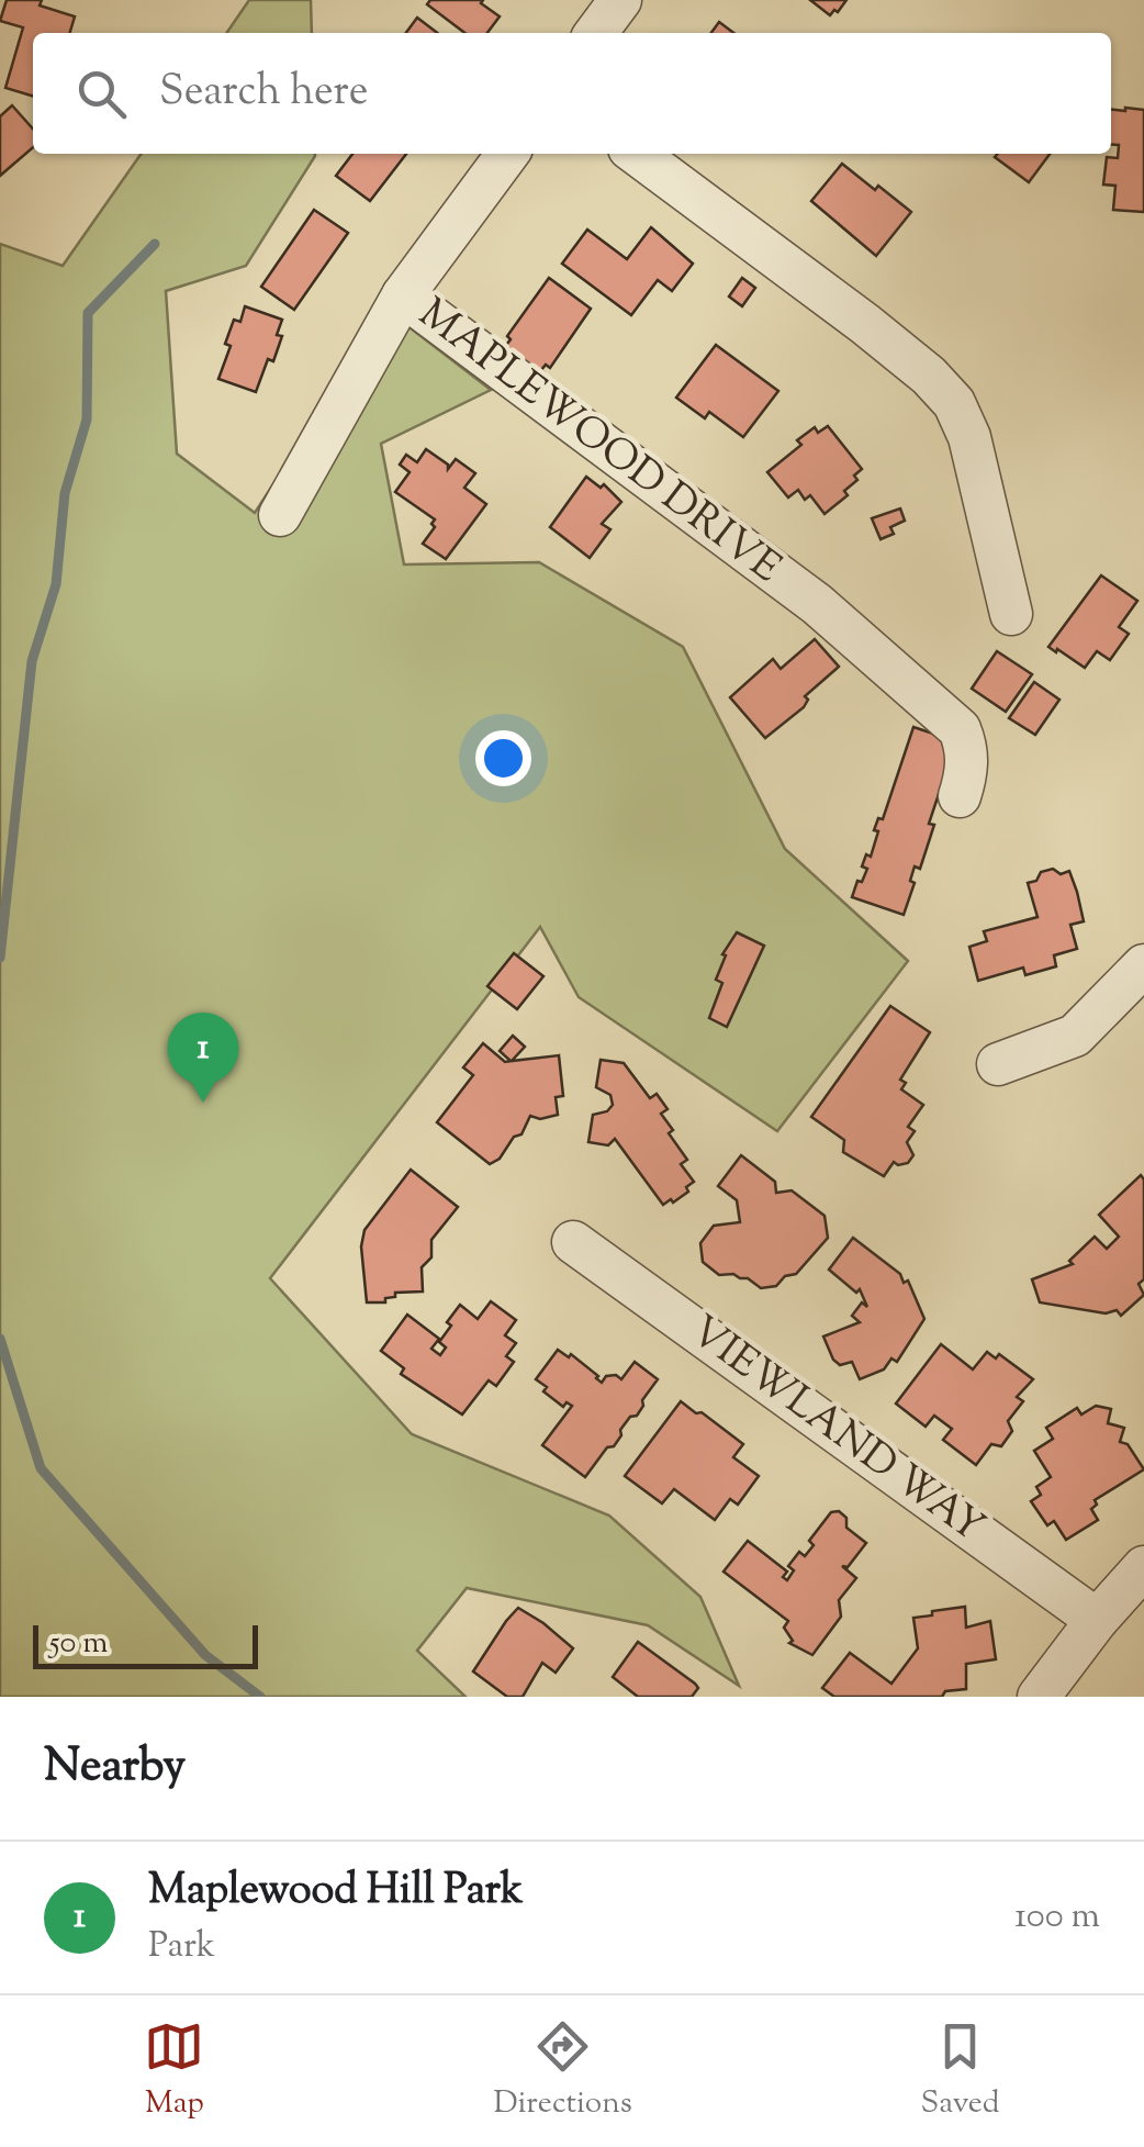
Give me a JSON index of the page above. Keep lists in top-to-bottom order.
{
  "streets": {
    "street": ["MAPLEWOOD DRIVE", "VIEWLAND WAY"]
  },
  "scale_bar": "50 m",
  "page": {
    "search": "Search here",
    "pins": "1",
    "scale": "50 m",
    "heading": "Nearby",
    "list": [
      {
        "mark": "1",
        "name": "Maplewood Hill Park",
        "note": "Park",
        "value": "100 m"
      }
    ],
    "nav": ["Map", "Directions", "Saved"]
  }
}
